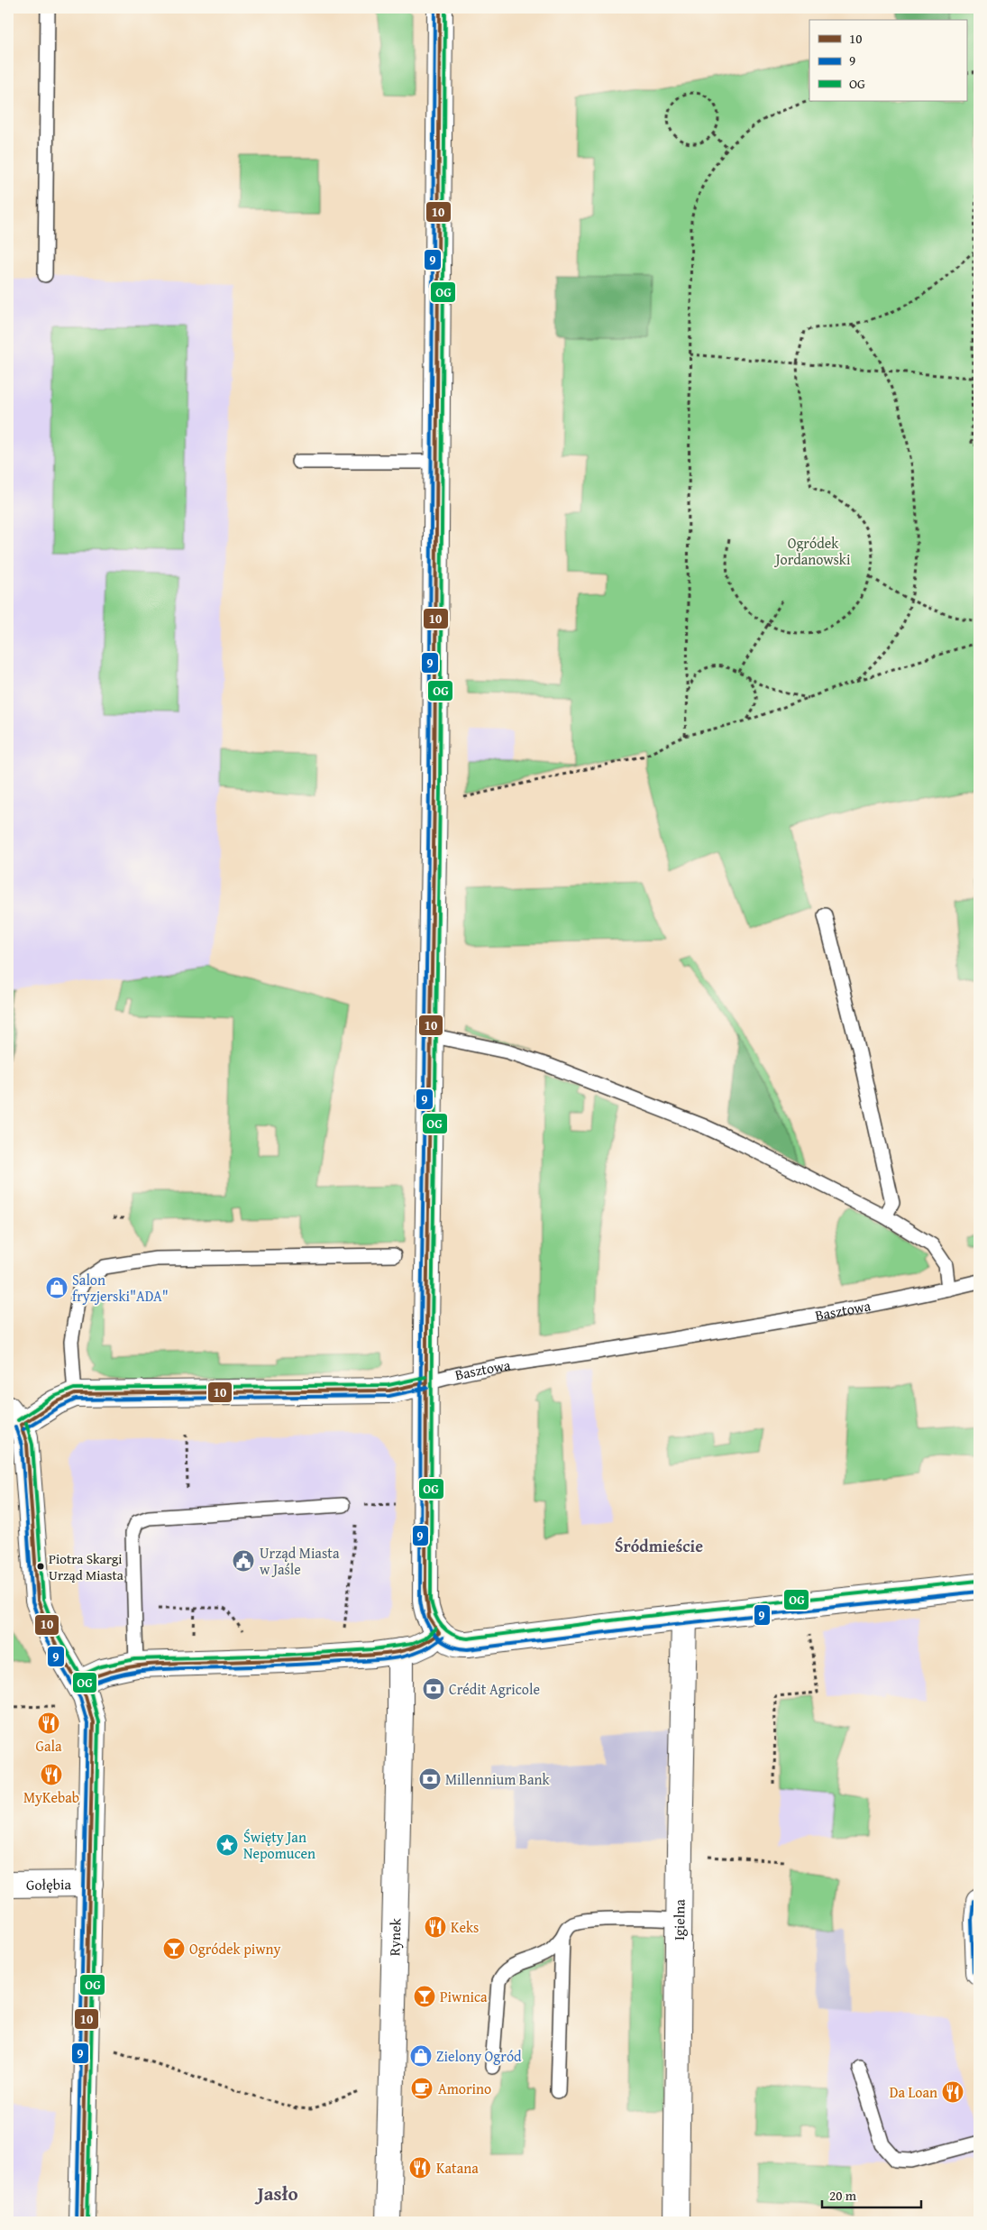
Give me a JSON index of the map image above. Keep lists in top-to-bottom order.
{
  "streets": {
    "street": [
      "Basztowa",
      "Gołębia",
      "Igielna",
      "Rynek"
    ]
  },
  "districts": ["Śródmieście", "Jasło"],
  "parks": ["Ogródek Jordanowski"],
  "places": {
    "shop": ["Salon fryzjerski\"ADA\"", "Zielony Ogród"],
    "public building": ["Urząd Miasta w Jaśle"],
    "other": ["Piotra Skargi Urząd Miasta"],
    "bank": ["Crédit Agricole", "Millennium Bank"],
    "restaurant": [
      "Gala",
      "MyKebab",
      "Keks",
      "Da Loan",
      "Katana"
    ],
    "place": ["Święty Jan Nepomucen"],
    "bar": ["Ogródek piwny", "Piwnica"],
    "cafe": ["Amorino"]
  },
  "lines": ["transit line 10", "transit line 9", "transit line OG"],
  "legend": ["10", "9", "OG"],
  "scale_bar": "20 m"
}
